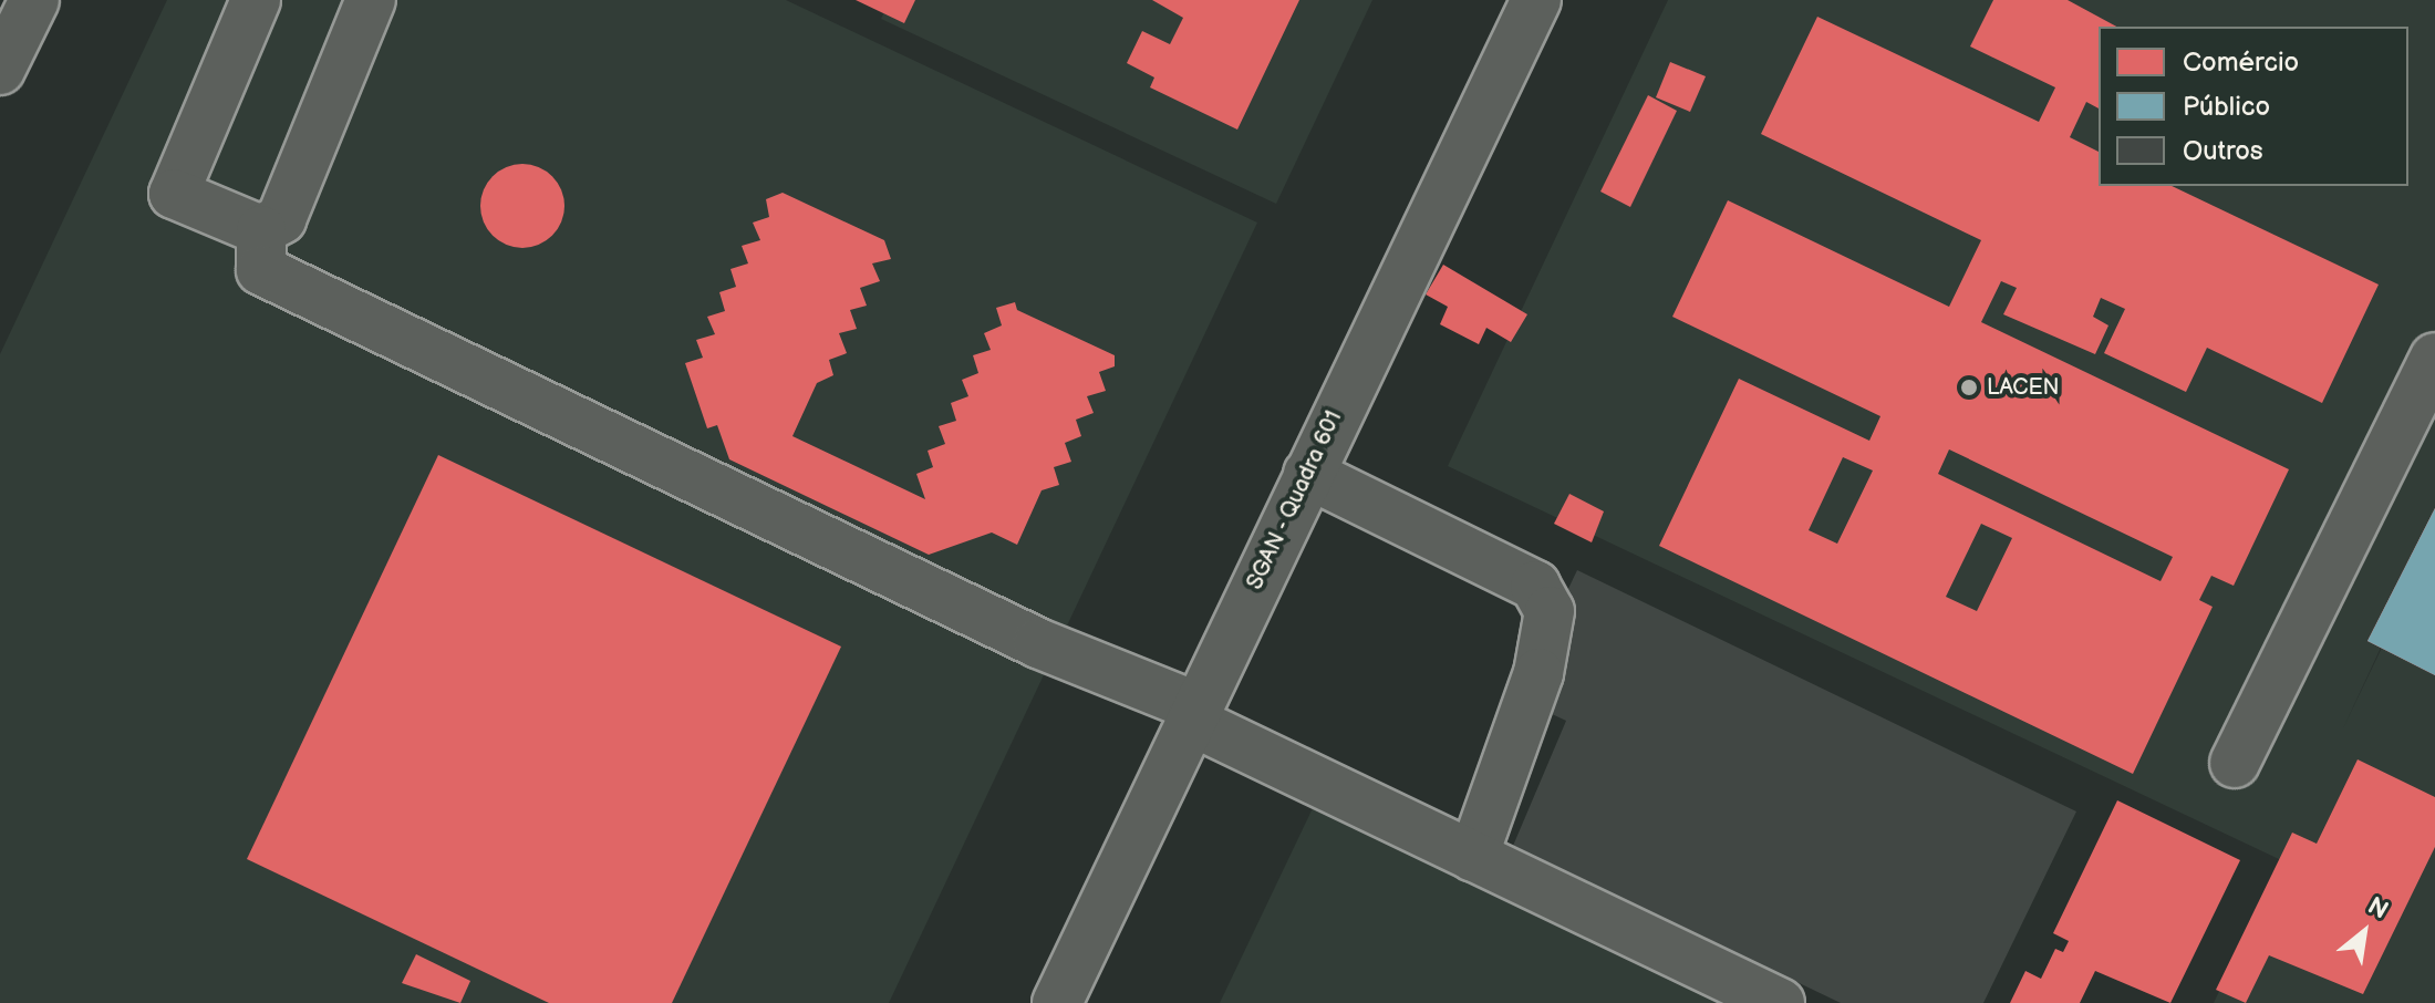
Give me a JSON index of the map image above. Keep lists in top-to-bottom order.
{
  "streets": {
    "street": ["SGAN - Quadra 601"]
  },
  "places": ["LACEN"],
  "legend": ["Comércio", "Público", "Outros"],
  "north": "top right"
}
